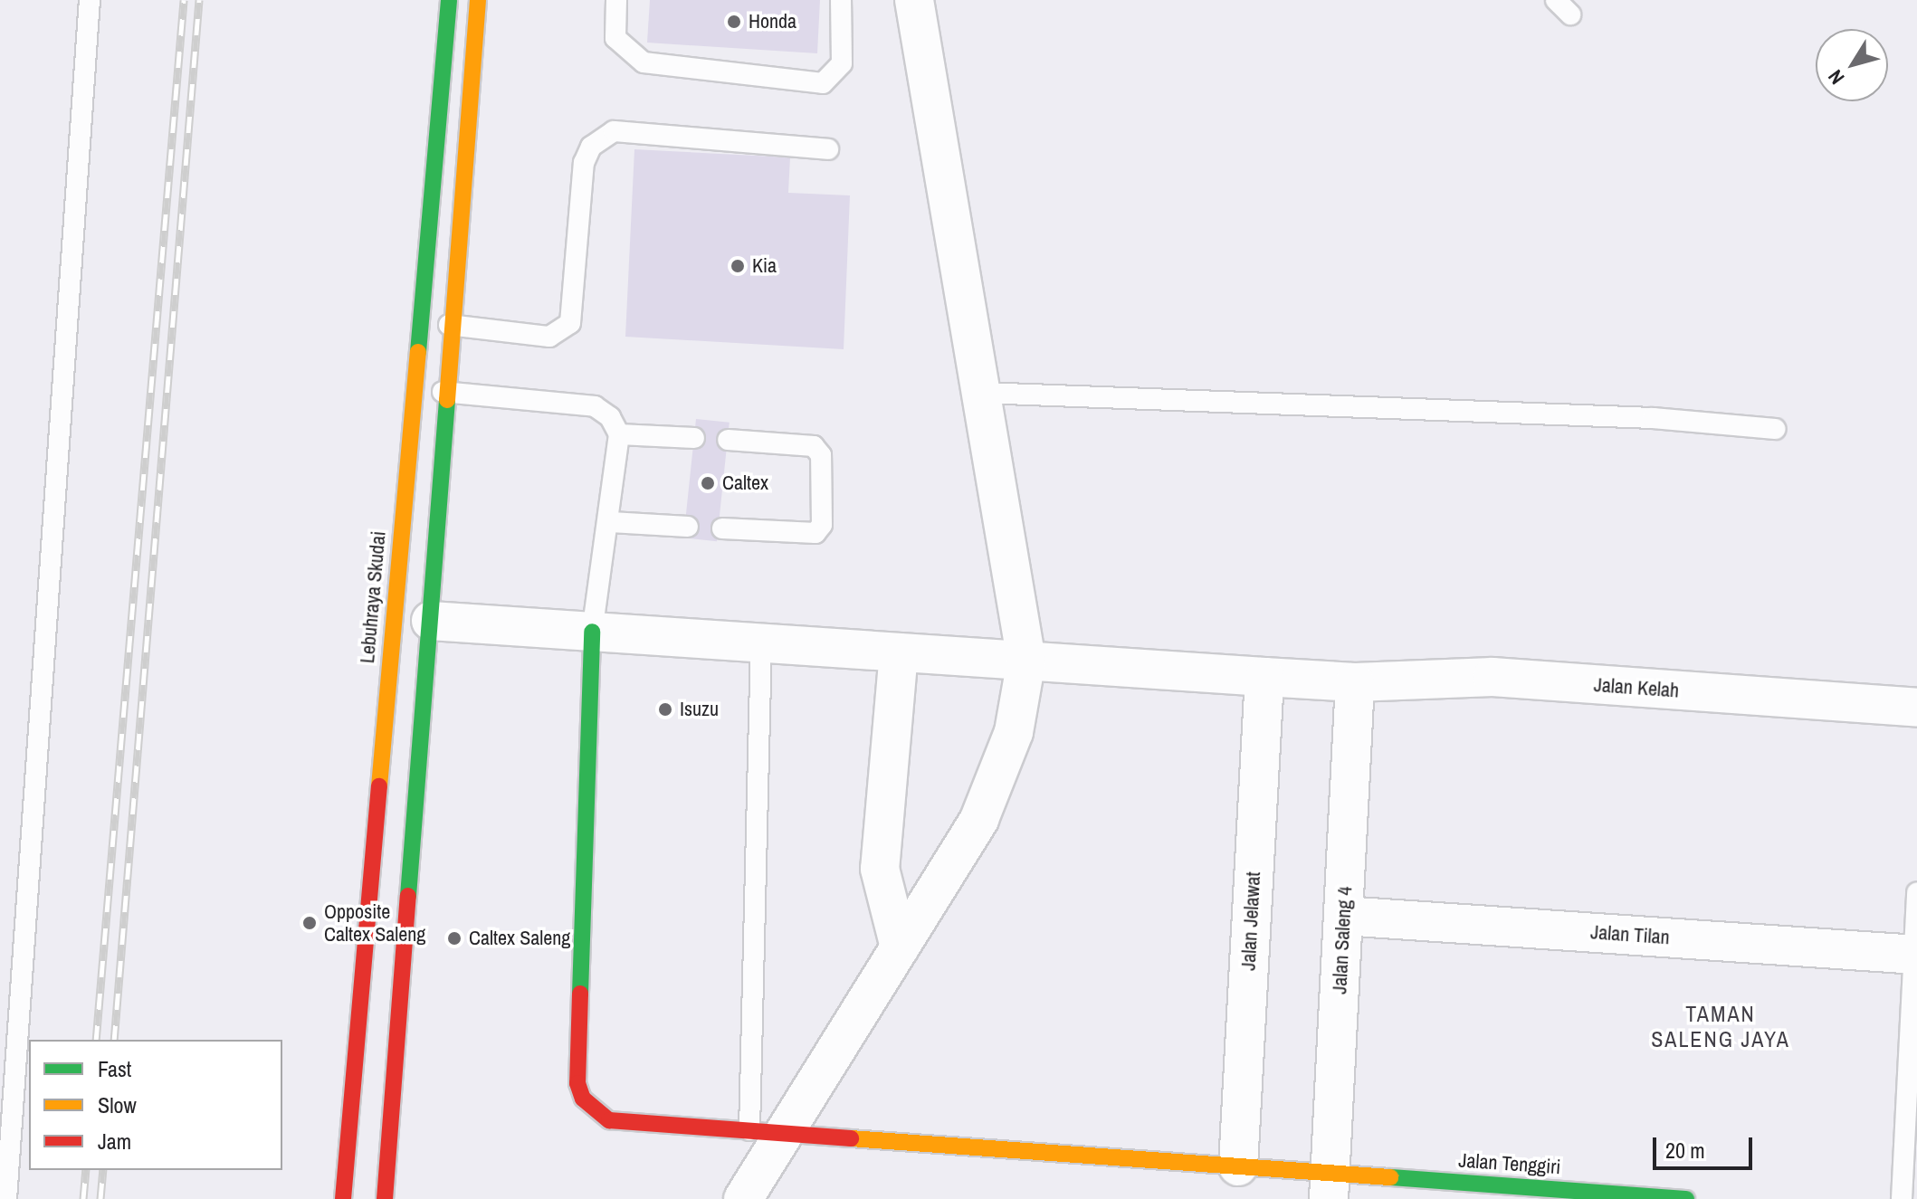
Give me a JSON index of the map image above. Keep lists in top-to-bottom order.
{
  "streets": {
    "main road": ["Lebuhraya Skudai", "Jalan Tenggiri"],
    "street": [
      "Jalan Kelah",
      "Jalan Jelawat",
      "Jalan Tilan",
      "Jalan Saleng 4"
    ]
  },
  "crossings": [
    ["Jalan Kelah", "Jalan Jelawat"],
    ["Jalan Kelah", "Jalan Saleng 4"],
    ["Jalan Kelah", "Jalan Tenggiri"],
    ["Jalan Jelawat", "Jalan Tenggiri"],
    ["Jalan Tilan", "Jalan Saleng 4"],
    ["Jalan Saleng 4", "Jalan Tenggiri"]
  ],
  "districts": ["TAMAN SALENG JAYA"],
  "places": [
    "Honda",
    "Kia",
    "Caltex",
    "Isuzu",
    "Opposite Caltex Saleng",
    "Caltex Saleng"
  ],
  "legend": ["Fast", "Slow", "Jam"],
  "scale_bar": "20 m",
  "north": "bottom left"
}
